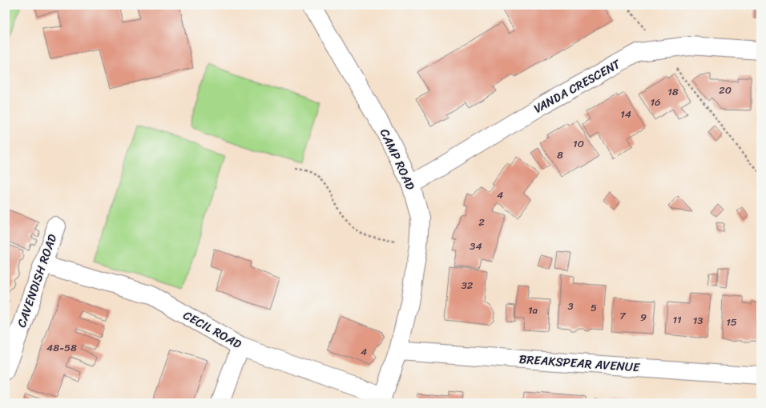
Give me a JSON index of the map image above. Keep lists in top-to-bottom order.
{
  "streets": {
    "street": [
      "VANDA CRESCENT",
      "CAMP ROAD",
      "CAVENDISH ROAD",
      "CECIL ROAD",
      "BREAKSPEAR AVENUE"
    ]
  },
  "crossings": [
    ["VANDA CRESCENT", "CAMP ROAD"],
    ["CAMP ROAD", "CECIL ROAD"],
    ["CAMP ROAD", "BREAKSPEAR AVENUE"],
    ["CAVENDISH ROAD", "CECIL ROAD"]
  ],
  "house_numbers": [
    "20",
    "18",
    "16",
    "14",
    "10",
    "8",
    "4",
    "2",
    "34",
    "32",
    "3",
    "5",
    "1a",
    "7",
    "9",
    "11",
    "13",
    "15",
    "48-58",
    "4"
  ]
}
